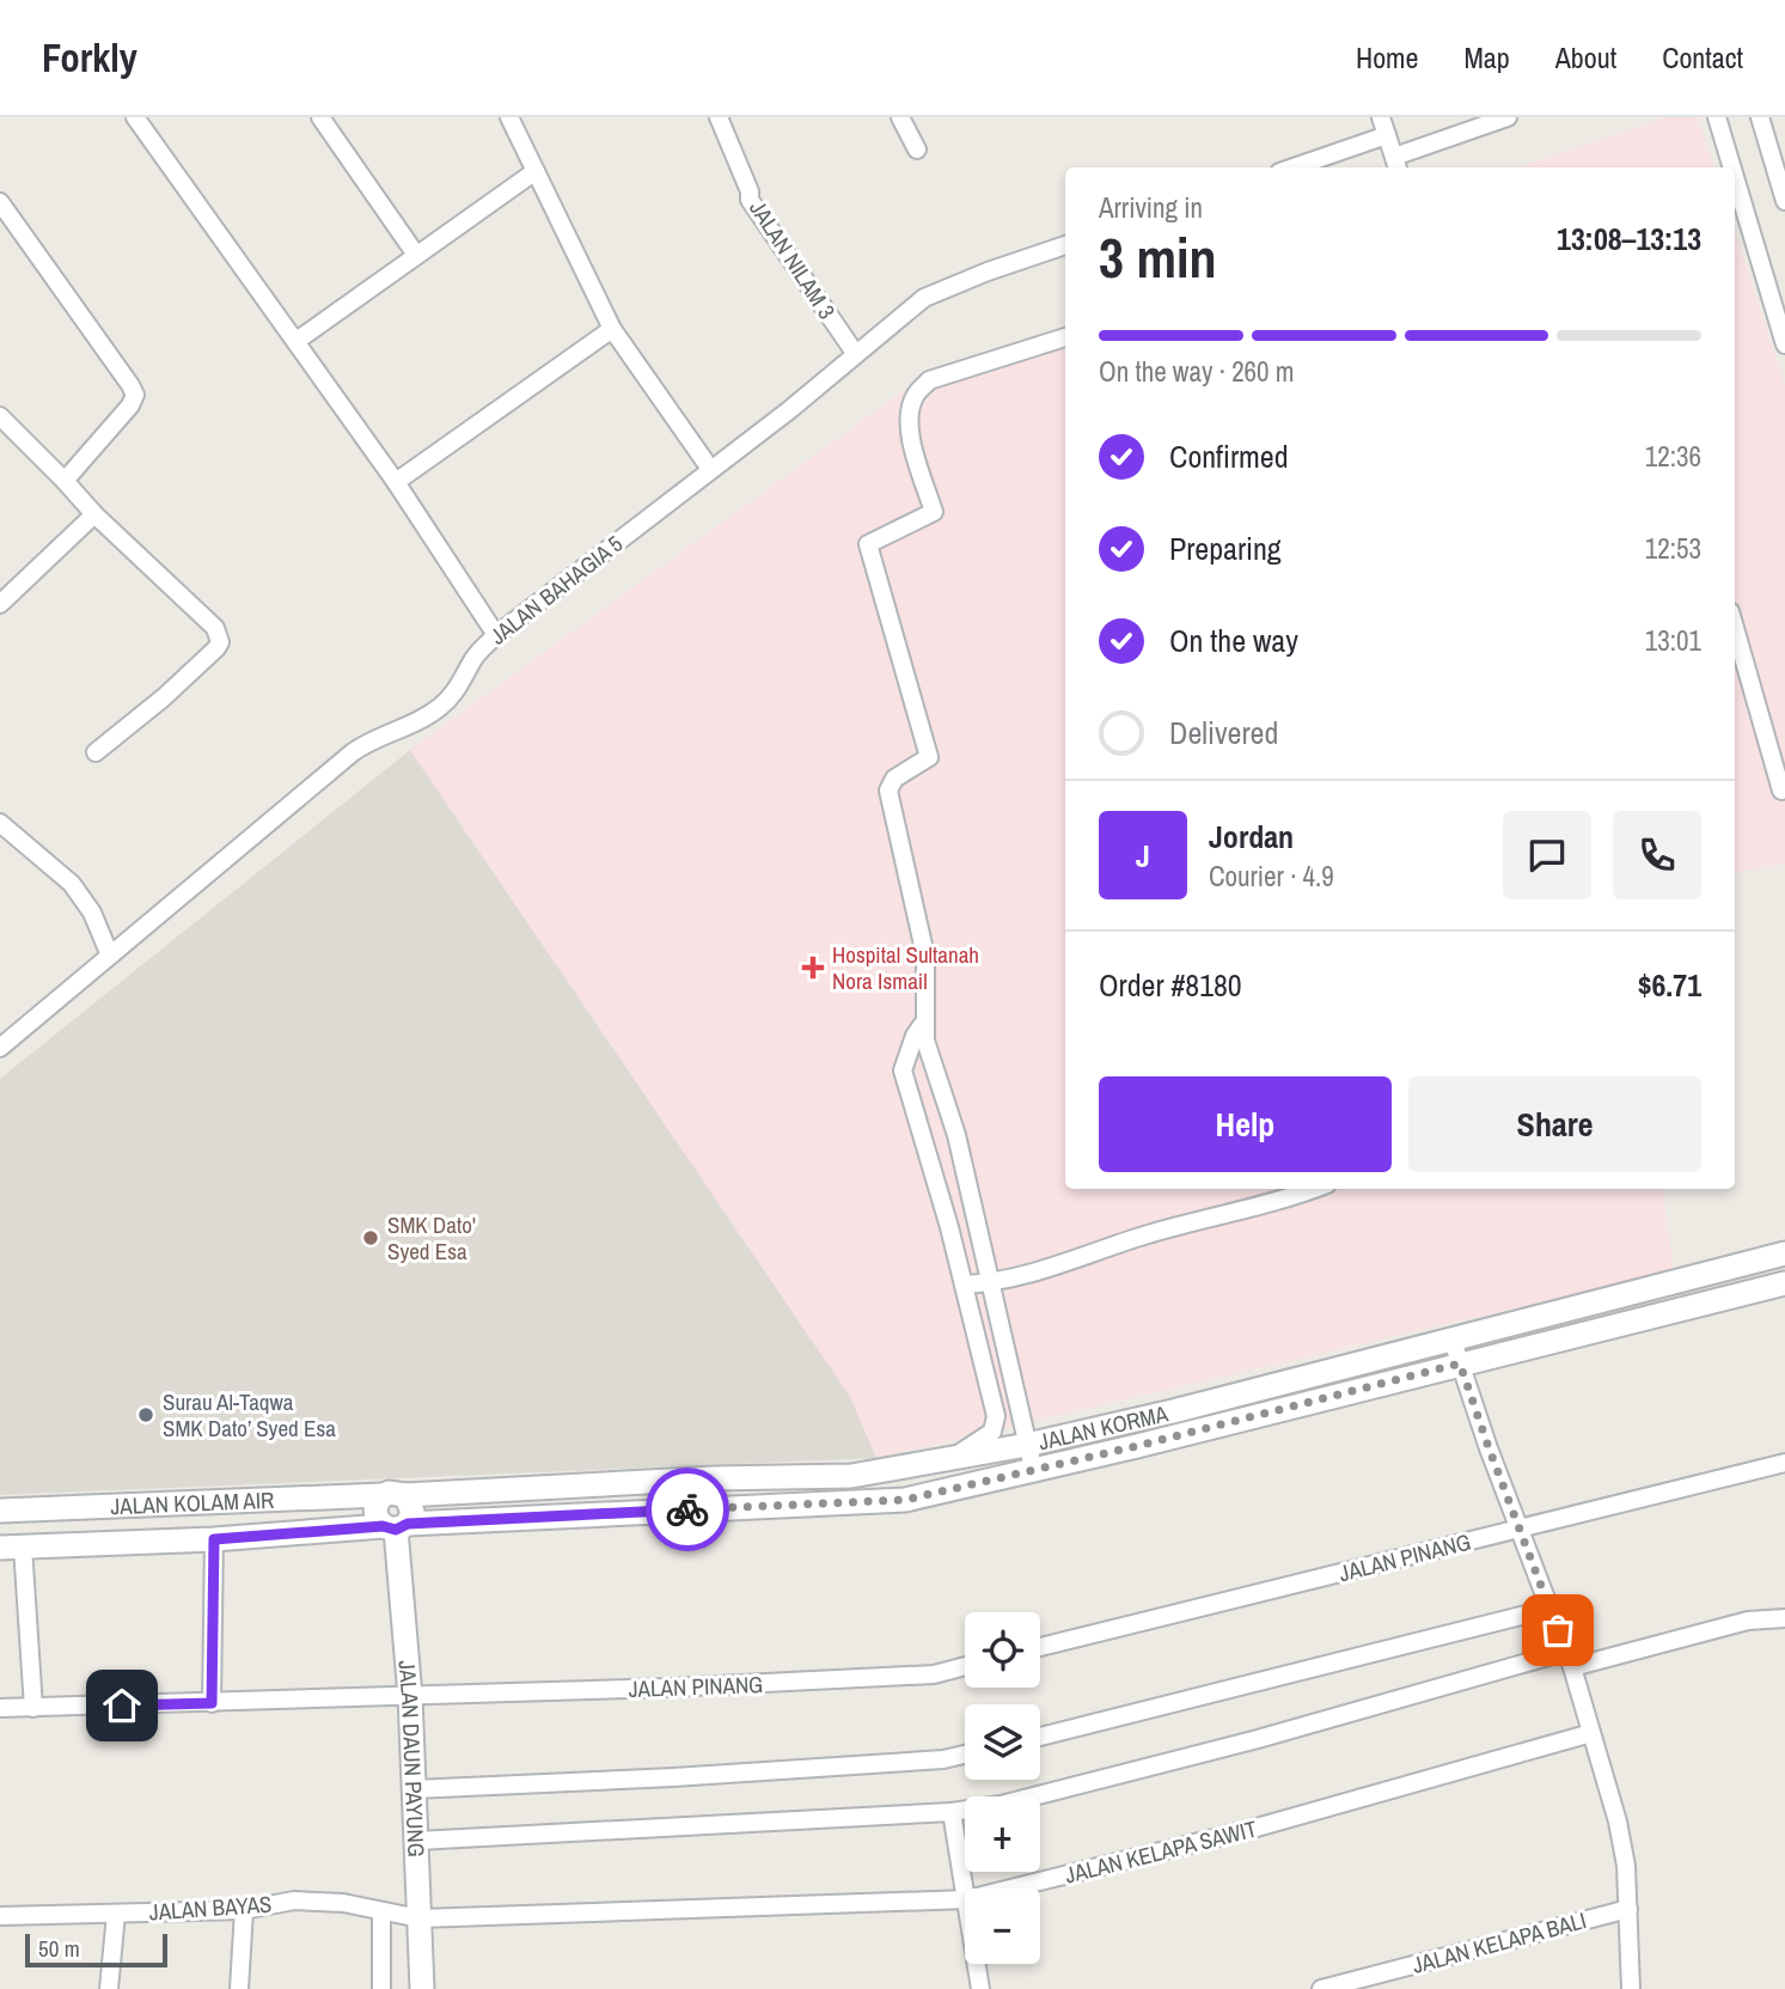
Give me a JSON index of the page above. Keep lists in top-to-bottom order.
{
  "streets": {
    "street": [
      "JALAN NILAM 3",
      "JALAN BAHAGIA 5",
      "JALAN KORMA",
      "JALAN KOLAM AIR",
      "JALAN PINANG",
      "JALAN DAUN PAYUNG",
      "JALAN KELAPA SAWIT",
      "JALAN BAYAS",
      "JALAN KELAPA BALI"
    ]
  },
  "crossings": [
    ["JALAN NILAM 3", "JALAN BAHAGIA 5"],
    ["JALAN KORMA", "JALAN KOLAM AIR"],
    ["JALAN KORMA", "JALAN DAUN PAYUNG"],
    ["JALAN KOLAM AIR", "JALAN DAUN PAYUNG"],
    ["JALAN PINANG", "JALAN DAUN PAYUNG"],
    ["JALAN DAUN PAYUNG", "JALAN KELAPA SAWIT"],
    ["JALAN DAUN PAYUNG", "JALAN BAYAS"],
    ["JALAN KELAPA SAWIT", "JALAN BAYAS"]
  ],
  "places": {
    "health": ["Hospital Sultanah Nora Ismail"],
    "other": ["SMK Dato' Syed Esa", "Surau Al-Taqwa SMK Dato’ Syed Esa"]
  },
  "scale_bar": "50 m",
  "page": {
    "header": "Forkly",
    "nav": [
      "Home",
      "Map",
      "About",
      "Contact"
    ],
    "heading": ["3 min", "Arriving in", "13:08–13:13"],
    "panel": [
      "Jordan",
      "Courier · 4.9",
      "Order #8180",
      "$6.71"
    ],
    "bar": "On the way · 260 m",
    "list": [
      ["Confirmed", "12:36"],
      ["Preparing", "12:53"],
      ["On the way", "13:01"],
      "Delivered"
    ],
    "round": "J",
    "buttons": ["Help", "Share"],
    "map_buttons": ["+", "−"],
    "scale": "50 m"
  }
}
